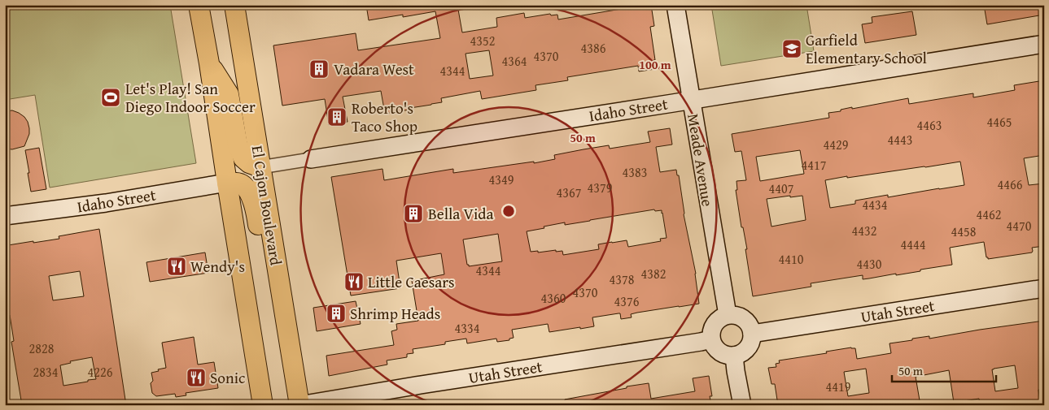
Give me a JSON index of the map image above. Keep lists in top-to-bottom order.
{
  "streets": {
    "main road": ["El Cajon Boulevard"],
    "street": ["Idaho Street", "Meade Avenue", "Utah Street"]
  },
  "crossings": [
    ["Idaho Street", "Meade Avenue"],
    ["Idaho Street", "El Cajon Boulevard"],
    ["Meade Avenue", "Utah Street"],
    ["El Cajon Boulevard", "Utah Street"]
  ],
  "places": {
    "school or university": ["Garfield Elementary School"],
    "building": [
      "Vadara West",
      "Roberto's Taco Shop",
      "Bella Vida",
      "Shrimp Heads"
    ],
    "sports": ["Let's Play! San Diego Indoor Soccer"],
    "restaurant": ["Wendy's", "Little Caesars", "Sonic"]
  },
  "house_numbers": [
    "4352",
    "4386",
    "4370",
    "4364",
    "4344",
    "4465",
    "4463",
    "4443",
    "4429",
    "4417",
    "4383",
    "4349",
    "4466",
    "4379",
    "4407",
    "4367",
    "4434",
    "4462",
    "4470",
    "4432",
    "4458",
    "4444",
    "4410",
    "4430",
    "4344",
    "4382",
    "4378",
    "4370",
    "4360",
    "4376",
    "4334",
    "2828",
    "2834",
    "4226",
    "4419"
  ],
  "scale_bar": "50 m",
  "rings": ["100 m", "50 m"]
}
